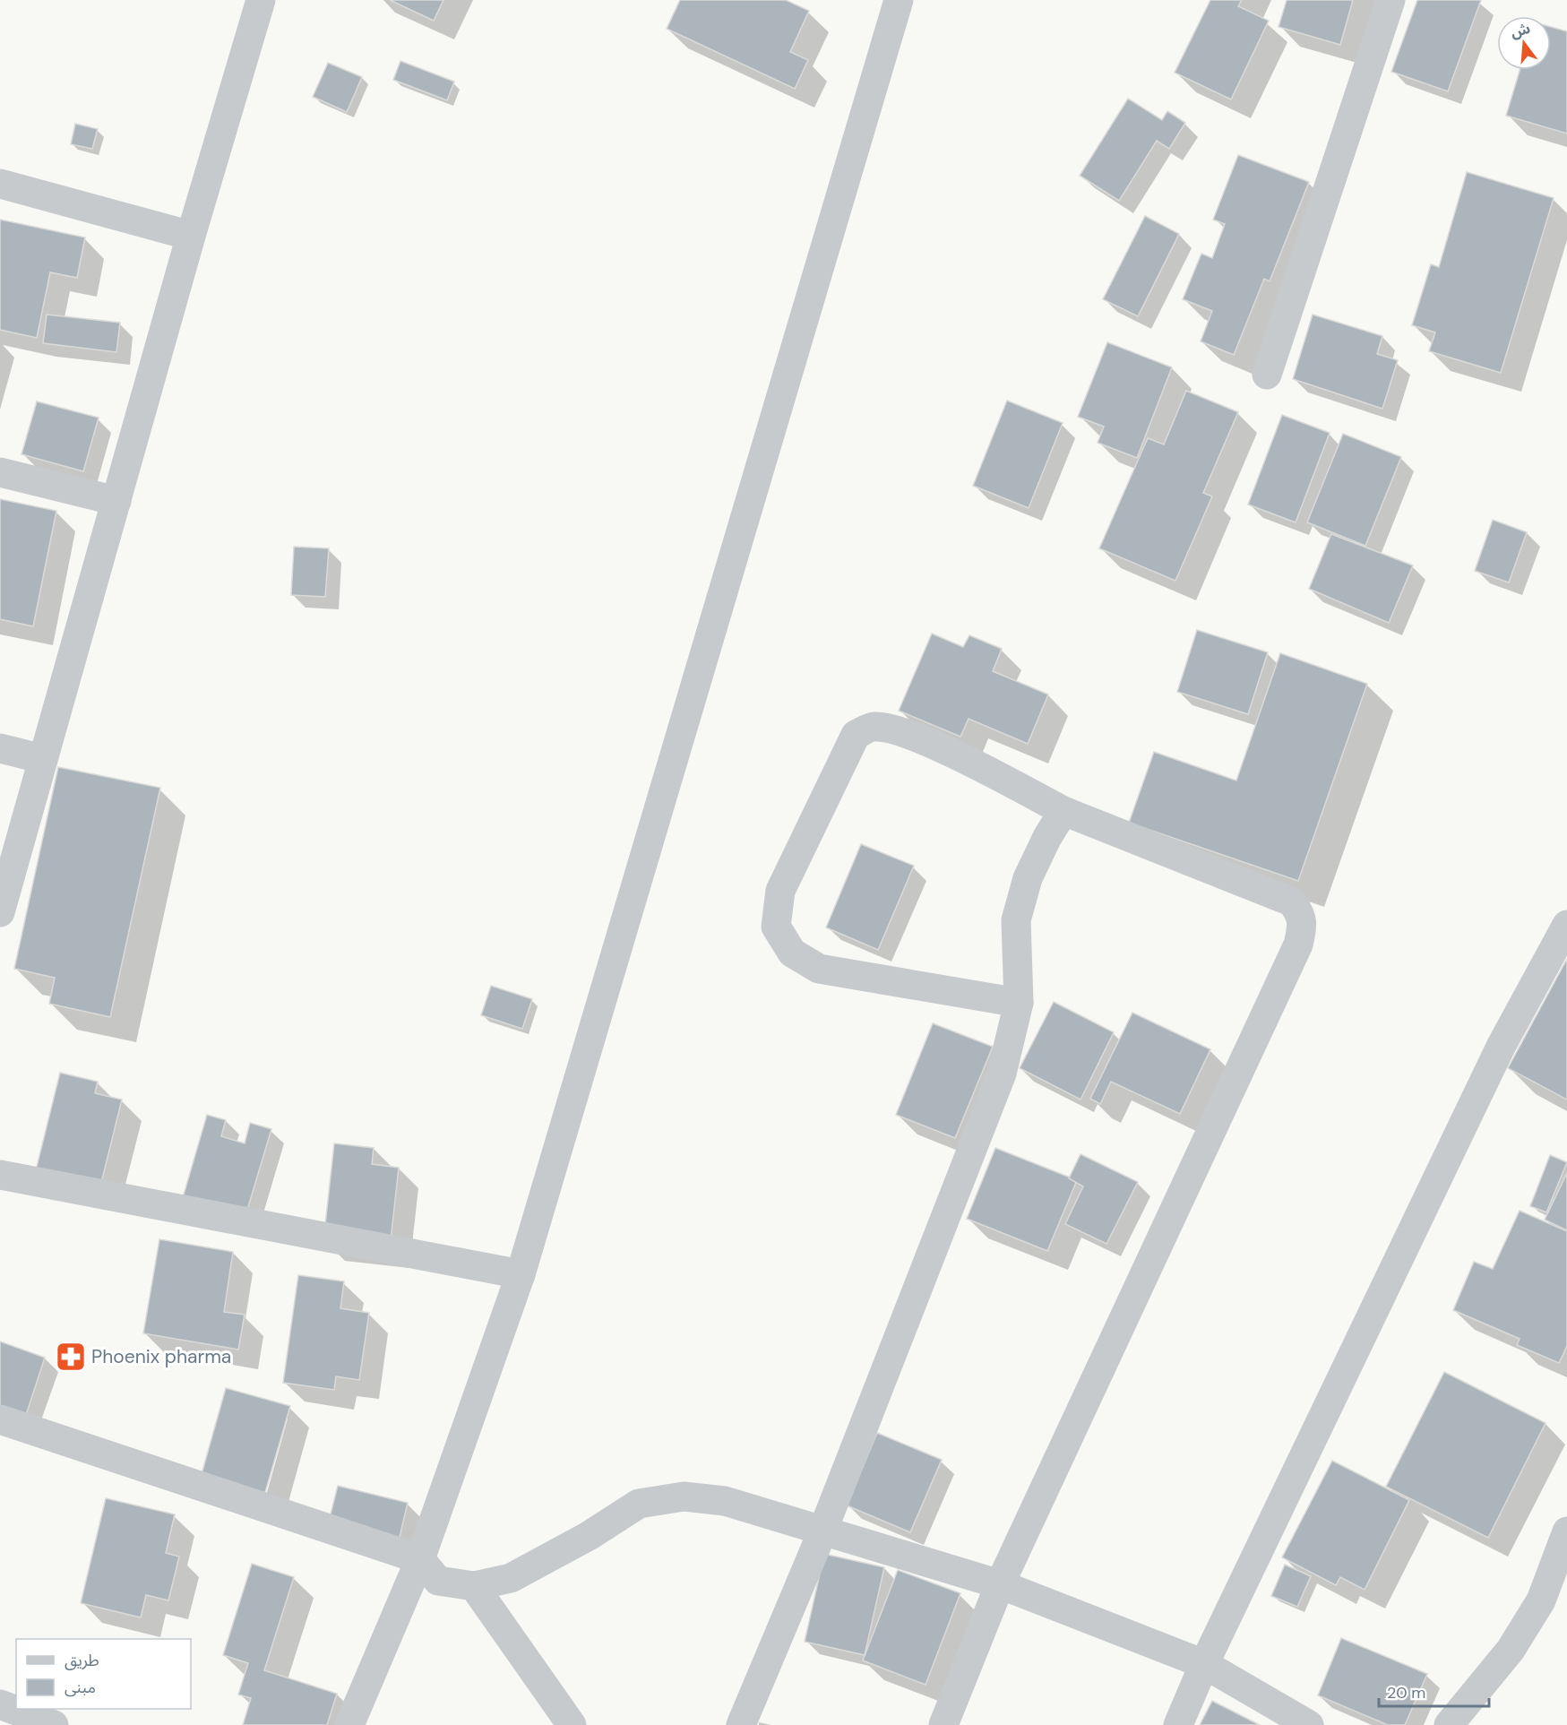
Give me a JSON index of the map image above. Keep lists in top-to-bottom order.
{
  "places": {
    "pharmacy": ["Phoenix pharma"]
  },
  "legend": ["طريق", "مبنى"],
  "scale_bar": "20 m",
  "north": "top"
}
